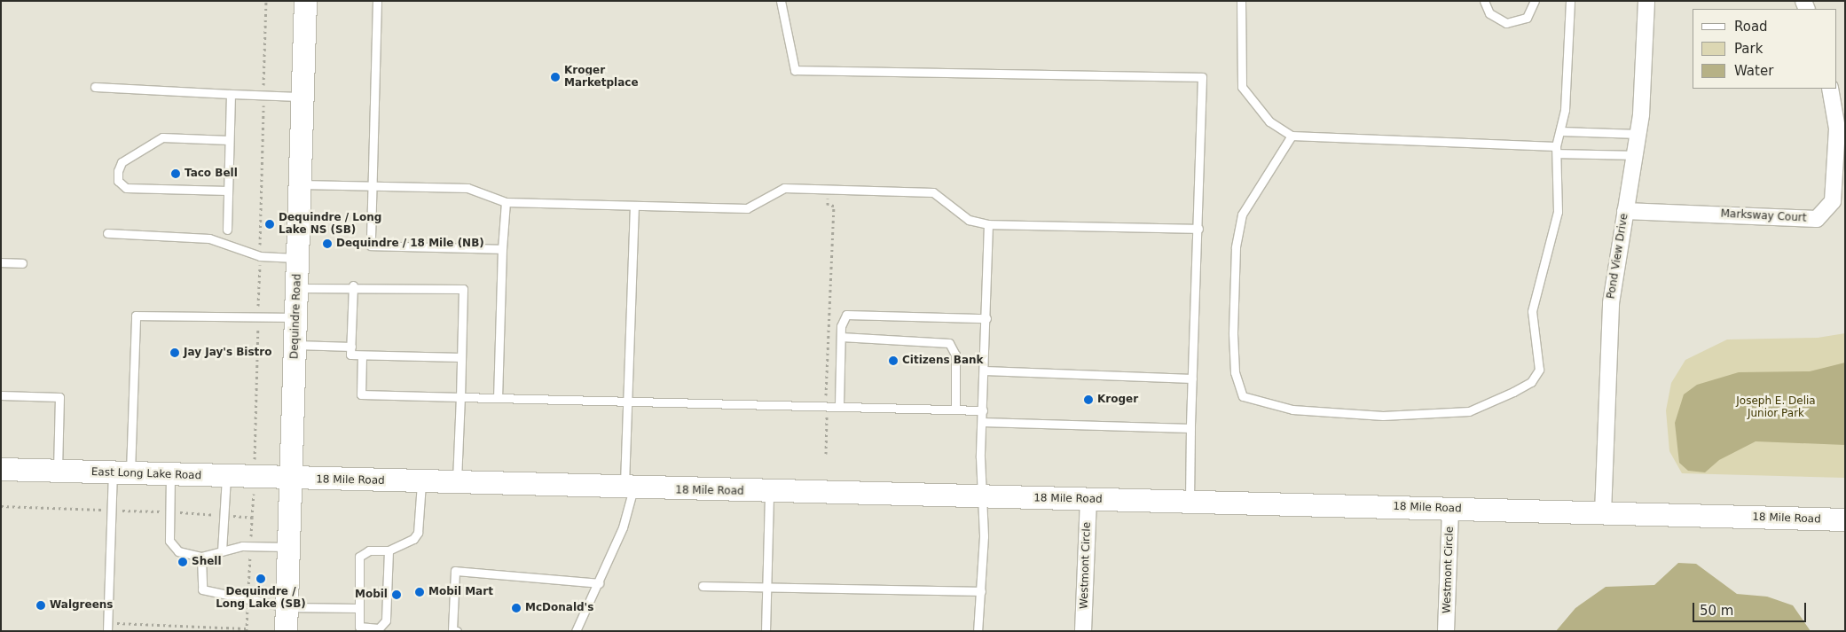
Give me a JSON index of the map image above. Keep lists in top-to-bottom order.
{
  "streets": {
    "main road": ["Dequindre Road", "East Long Lake Road", "18 Mile Road"],
    "street": ["Marksway Court", "Pond View Drive", "Westmont Circle"]
  },
  "crossings": [
    ["Marksway Court", "Pond View Drive"],
    ["Pond View Drive", "18 Mile Road"],
    ["Dequindre Road", "East Long Lake Road"],
    ["Dequindre Road", "18 Mile Road"],
    ["East Long Lake Road", "18 Mile Road"],
    ["18 Mile Road", "Westmont Circle"]
  ],
  "parks": ["Joseph E. Delia Junior Park"],
  "places": [
    "Kroger Marketplace",
    "Taco Bell",
    "Dequindre / Long Lake NS (SB)",
    "Dequindre / 18 Mile (NB)",
    "Jay Jay's Bistro",
    "Citizens Bank",
    "Kroger",
    "Shell",
    "Dequindre / Long Lake (SB)",
    "Mobil Mart",
    "Mobil",
    "Walgreens",
    "McDonald's"
  ],
  "legend": ["Road", "Park", "Water"],
  "scale_bar": "50 m"
}
